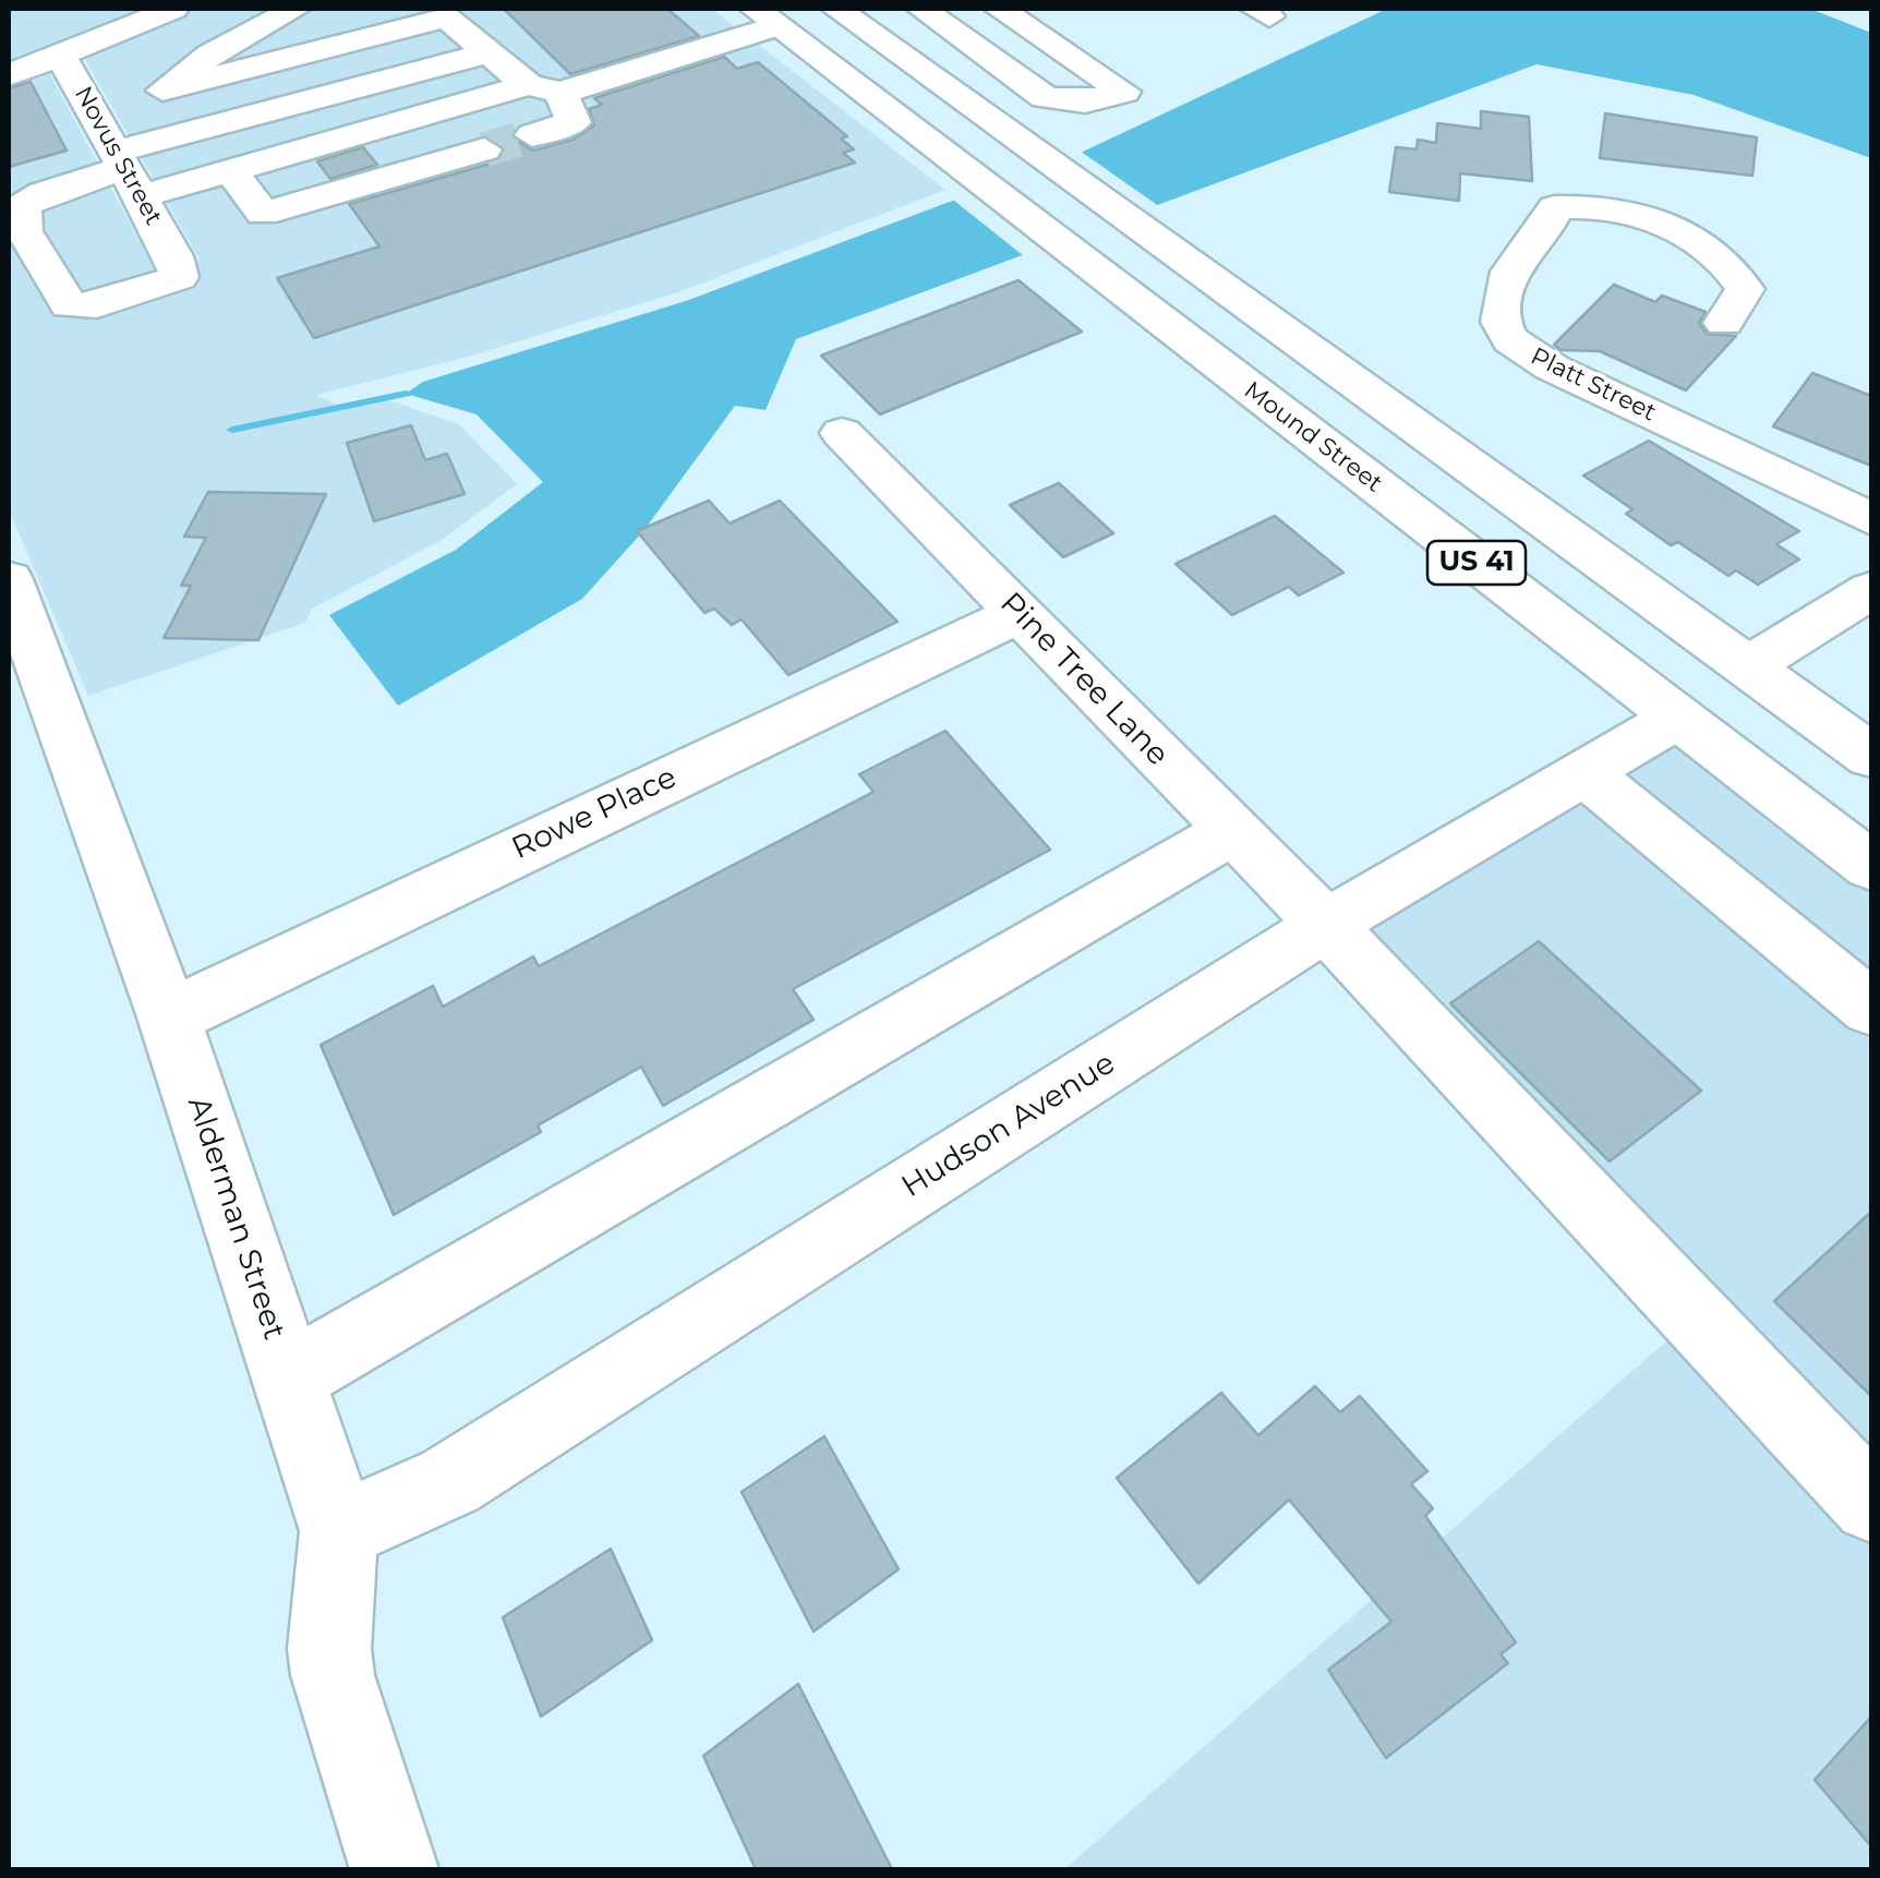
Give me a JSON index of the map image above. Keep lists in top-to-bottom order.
{
  "streets": {
    "street": [
      "Novus Street",
      "Platt Street",
      "Mound Street",
      "US 41",
      "Pine Tree Lane",
      "Rowe Place",
      "Hudson Avenue",
      "Alderman Street"
    ]
  },
  "crossings": [
    ["Mound Street", "Hudson Avenue"],
    ["Pine Tree Lane", "Rowe Place"],
    ["Pine Tree Lane", "Hudson Avenue"],
    ["Rowe Place", "Alderman Street"],
    ["Hudson Avenue", "Alderman Street"]
  ]
}
